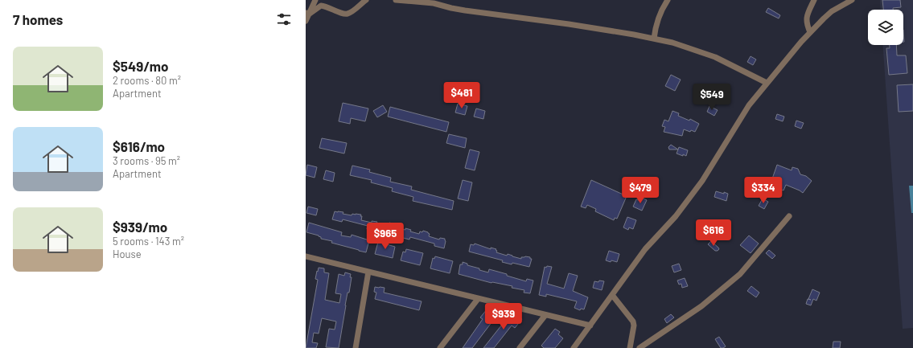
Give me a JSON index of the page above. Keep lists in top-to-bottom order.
{
  "page": {
    "heading": "7 homes",
    "list": [
      {
        "name": "$549/mo",
        "note": "2 rooms · 80 m² · Apartment"
      },
      {
        "name": "$616/mo",
        "note": "3 rooms · 95 m² · Apartment"
      },
      {
        "name": "$939/mo",
        "note": "5 rooms · 143 m² · House"
      }
    ],
    "price": [
      "$481",
      "$549",
      "$479",
      "$334",
      "$616",
      "$965",
      "$939"
    ]
  }
}
